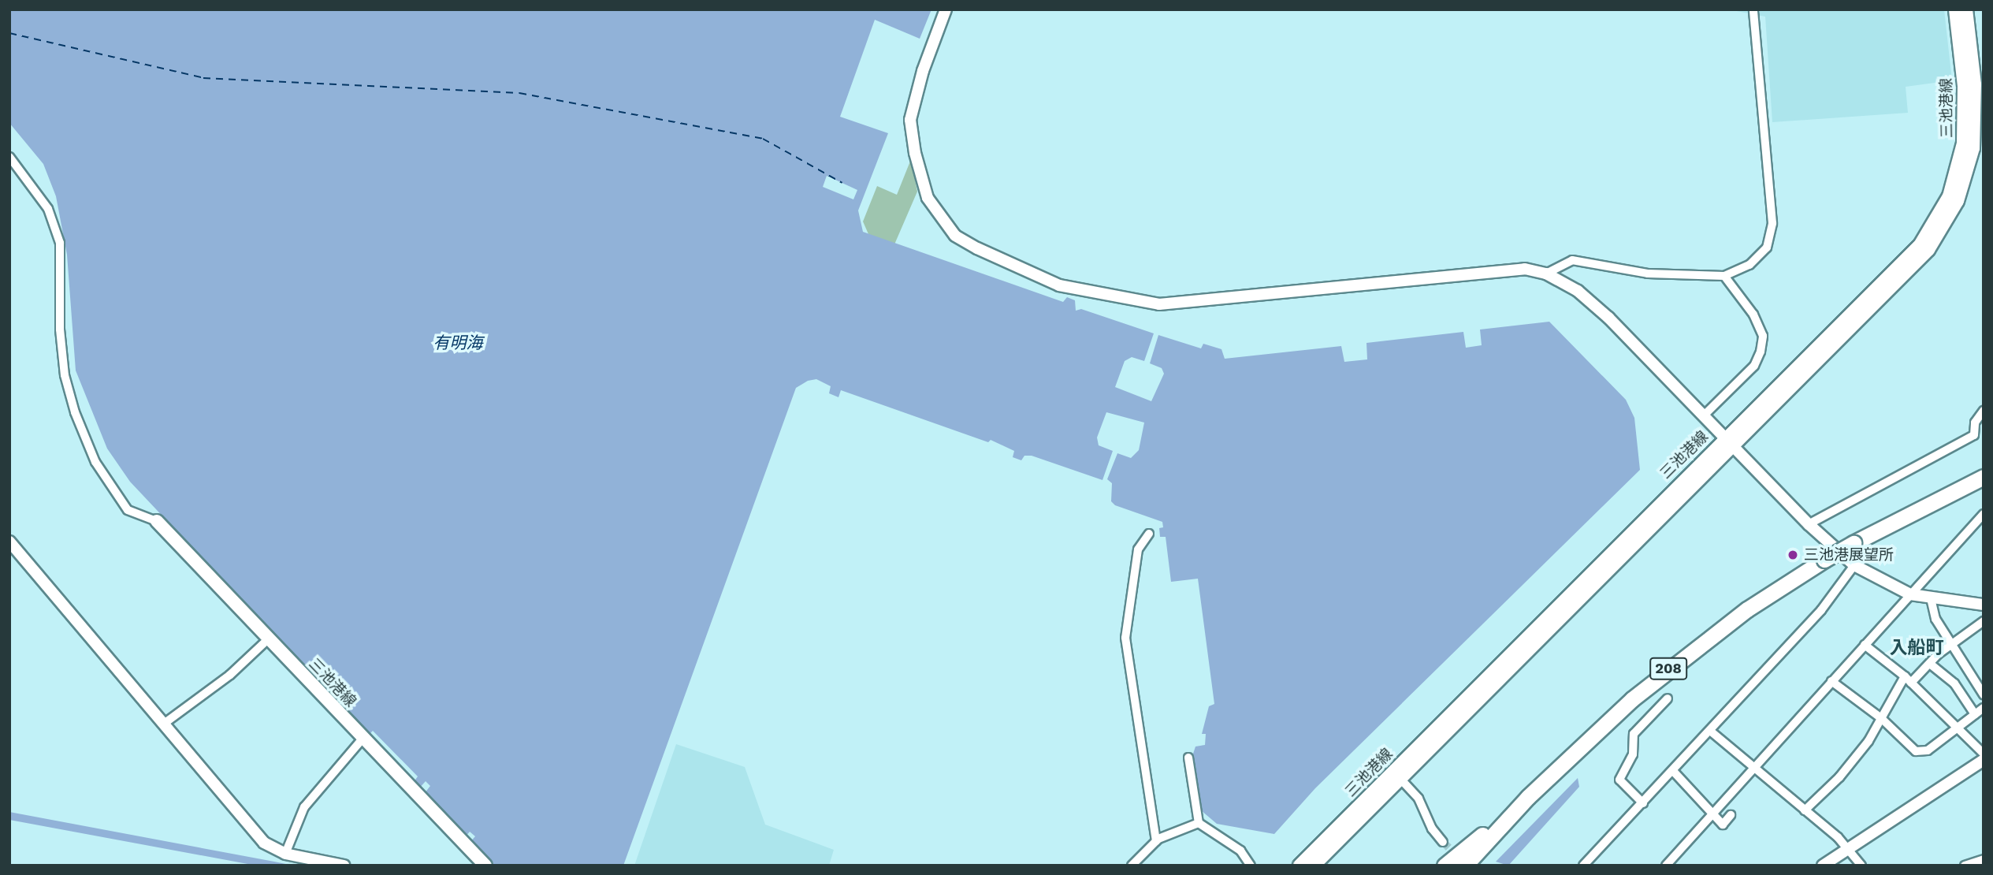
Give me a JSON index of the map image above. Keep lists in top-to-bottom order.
{
  "streets": {
    "highway": ["208"],
    "main road": ["三池港線"]
  },
  "districts": ["入船町"],
  "water": ["有明海"],
  "places": ["三池港展望所"]
}
